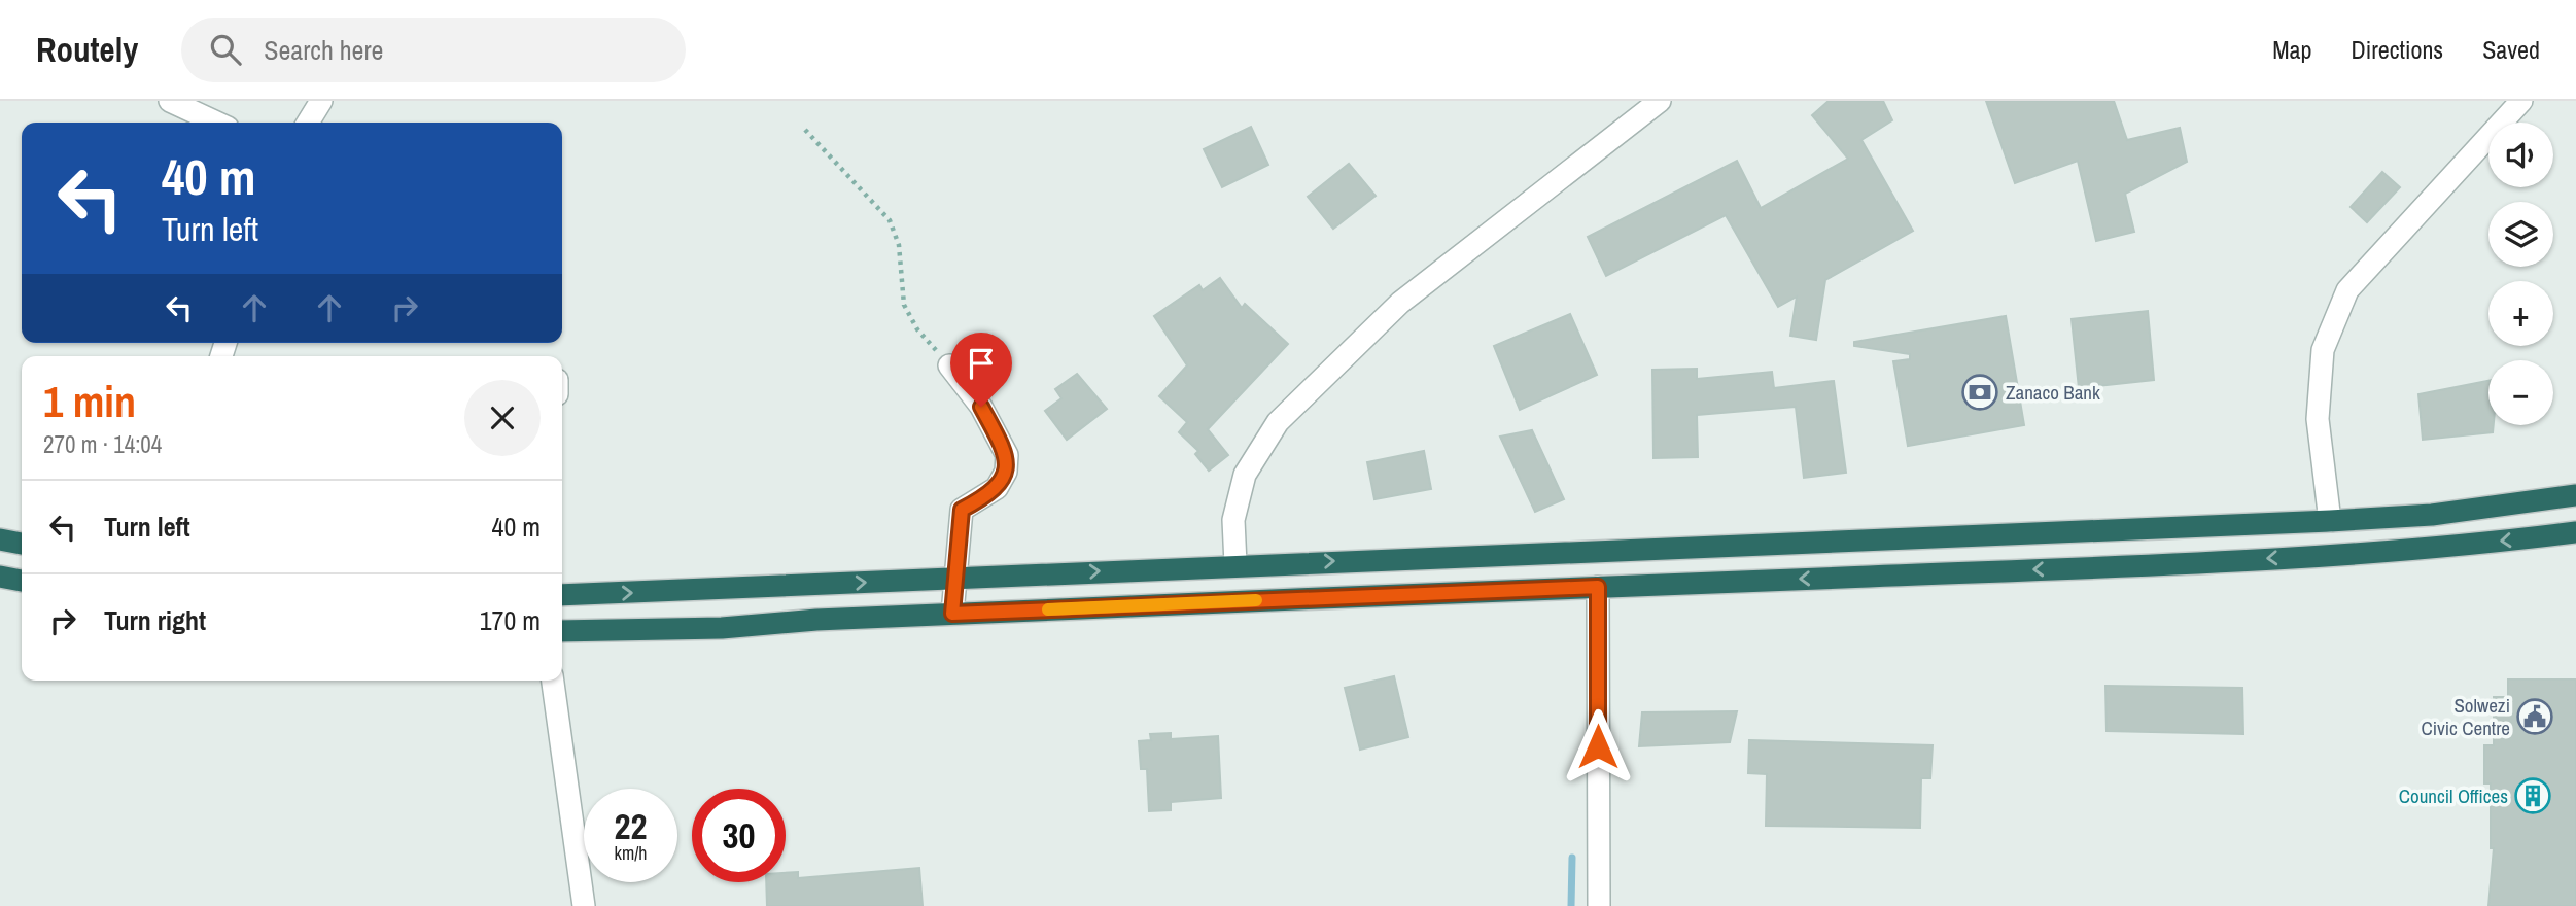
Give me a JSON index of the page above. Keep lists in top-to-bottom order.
{
  "places": {
    "bank": ["Zanaco Bank"],
    "public building": ["Solwezi Civic Centre"],
    "building": ["Council Offices"]
  },
  "page": {
    "header": "Routely",
    "search": "Search here",
    "nav": ["Map", "Directions", "Saved"],
    "map_buttons": ["+", "−"],
    "turn": ["40 m", "Turn left"],
    "heading": ["1 min", "270 m · 14:04"],
    "list": [
      {
        "name": "Turn left",
        "value": "40 m"
      },
      {
        "name": "Turn right",
        "value": "170 m"
      }
    ],
    "speed": "22 km/h",
    "limit": "30"
  }
}
